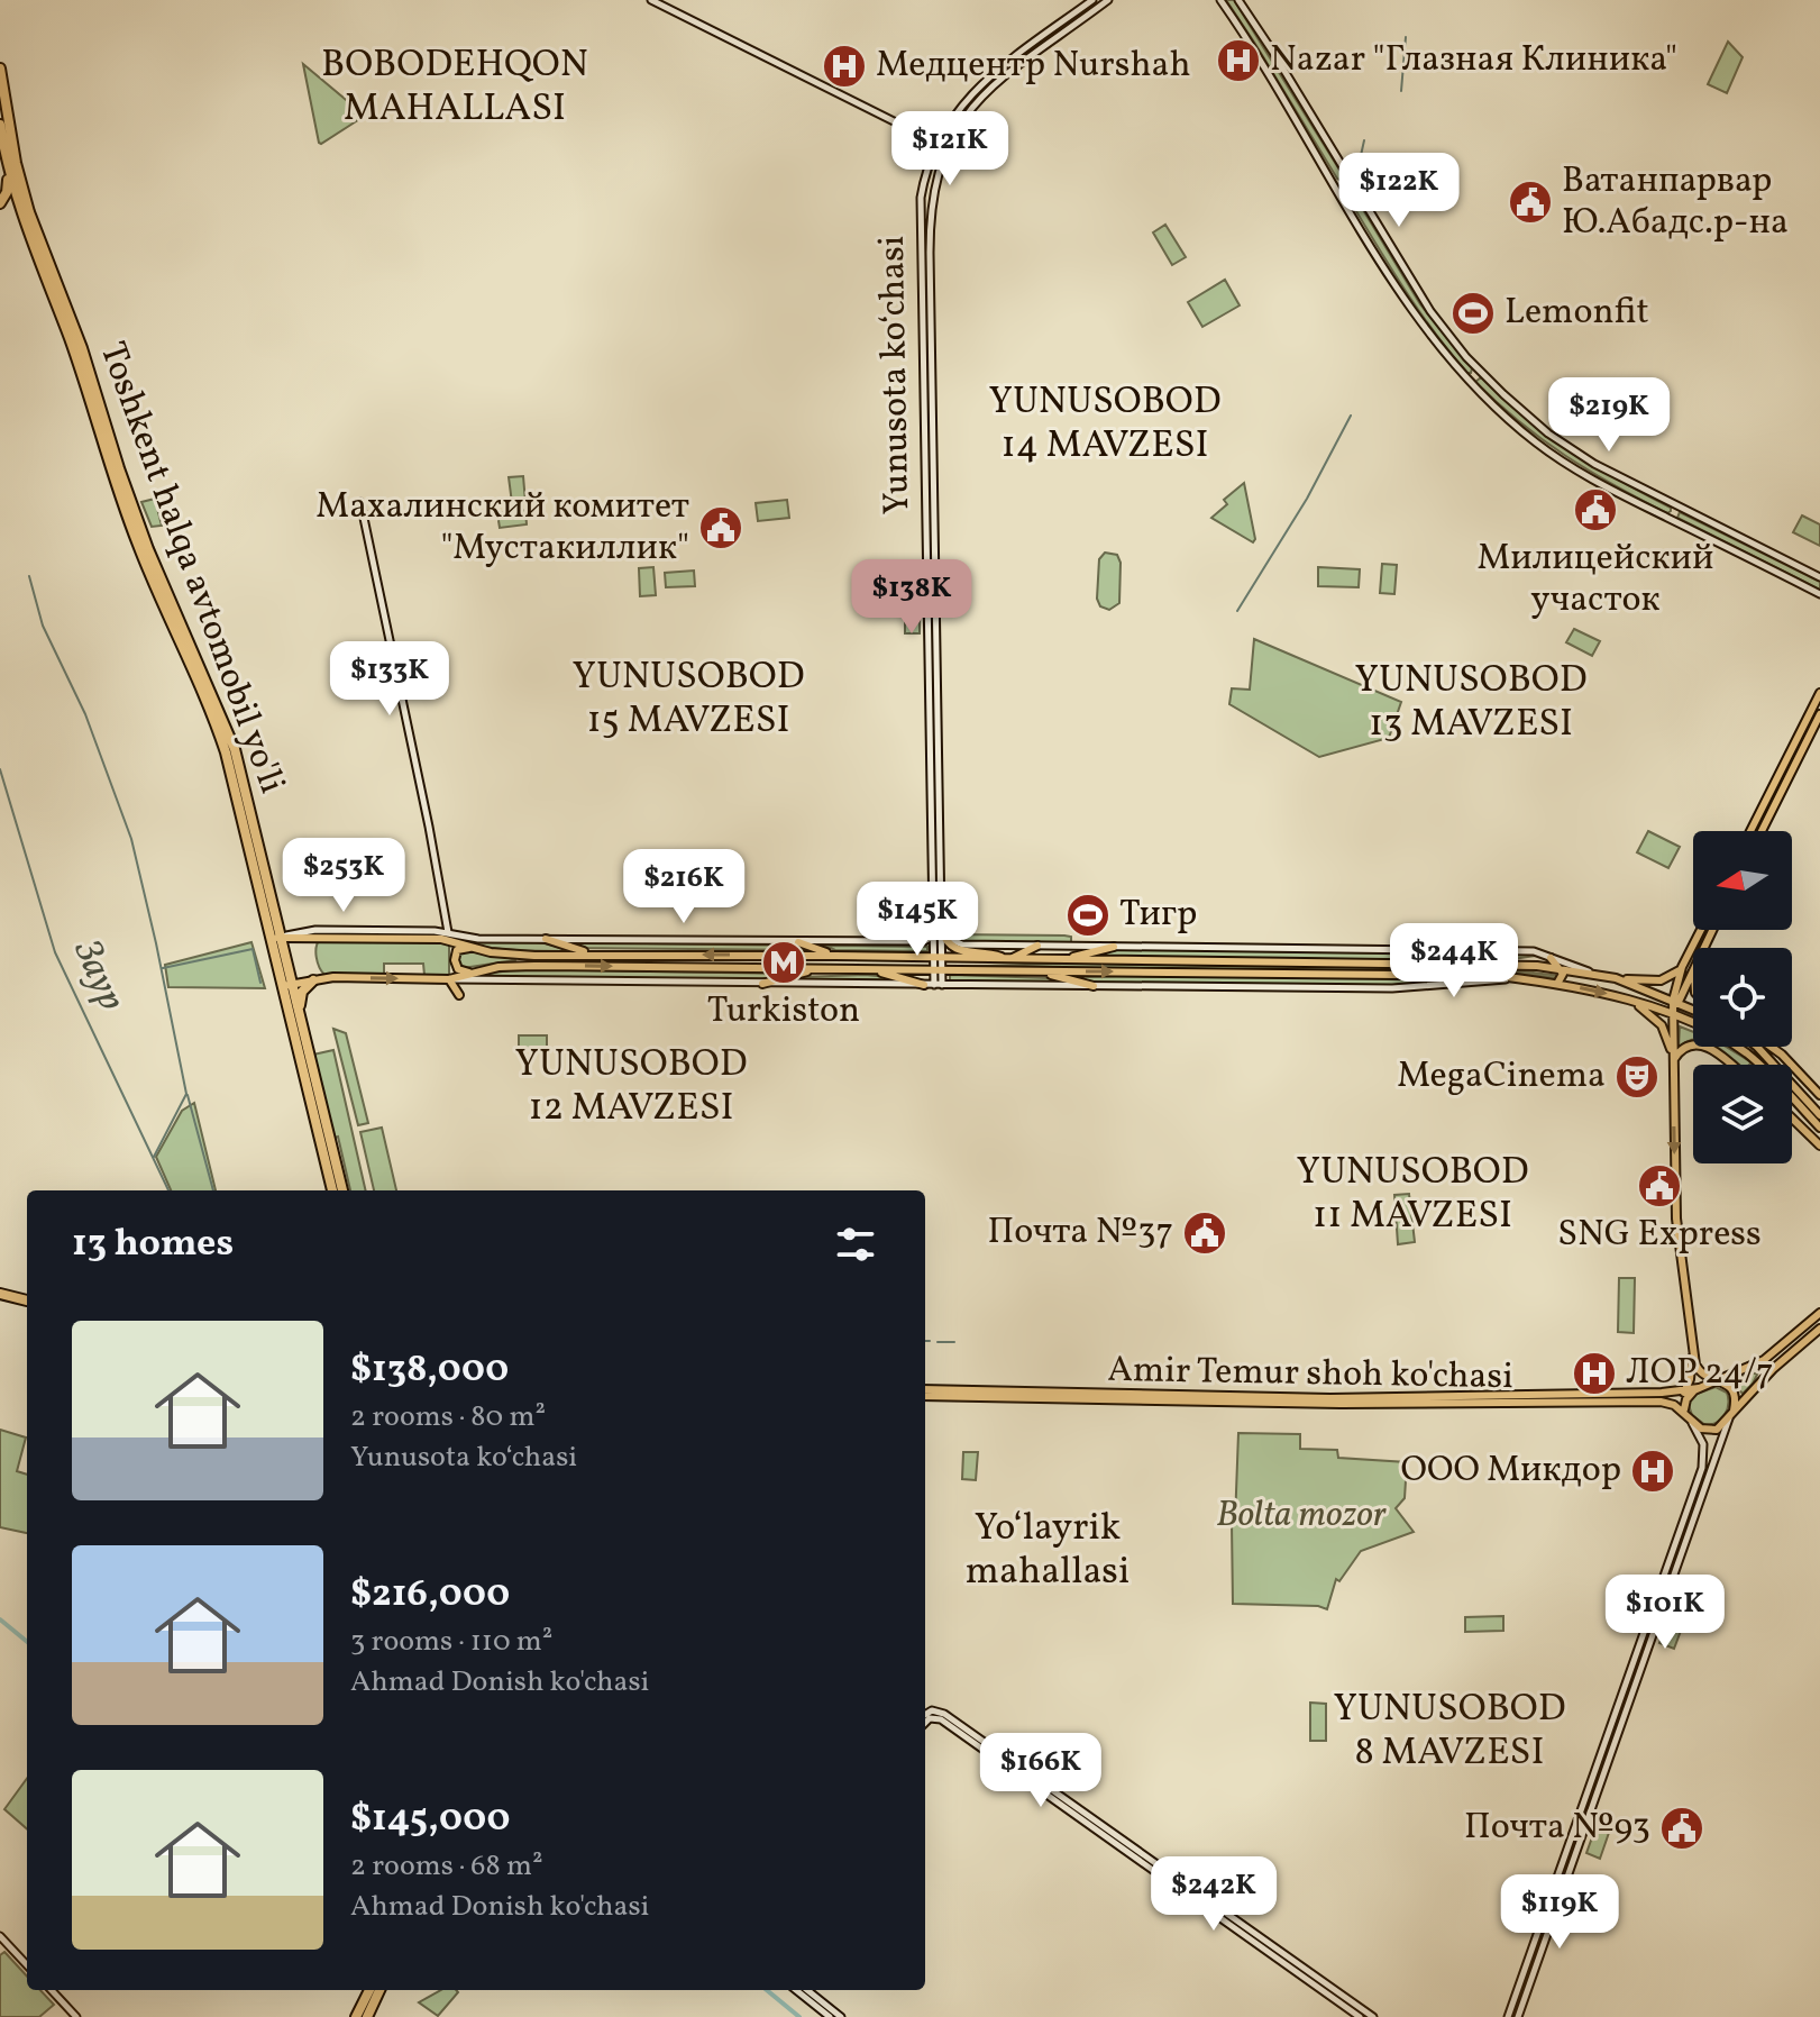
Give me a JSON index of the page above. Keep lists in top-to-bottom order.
{
  "streets": {
    "highway": ["Toshkent halqa avtomobil yo'li"],
    "main road": ["Yunusota koʻchasi", "Amir Temur shoh ko'chasi"]
  },
  "districts": [
    "BOBODEHQON MAHALLASI",
    "YUNUSOBOD 14 MAVZESI",
    "YUNUSOBOD 15 MAVZESI",
    "YUNUSOBOD 13 MAVZESI",
    "YUNUSOBOD 12 MAVZESI",
    "YUNUSOBOD 11 MAVZESI",
    "Yoʻlayrik mahallasi",
    "YUNUSOBOD 8 MAVZESI"
  ],
  "water": ["Заур"],
  "parks": ["Bolta mozor"],
  "places": {
    "hospital": [
      "Nazar \"Глазная Клиника\"",
      "Медцентр Nurshah",
      "ЛОР 24/7",
      "ООО Микдор"
    ],
    "public building": [
      "Ватанпарвар Ю.Абадс.р-на",
      "Милицейский участок",
      "Махалинский комитет \"Мустакиллик\"",
      "SNG Express",
      "Почта №37",
      "Почта №93"
    ],
    "sports": ["Lemonfit", "Тигр"],
    "metro station": ["Turkiston"],
    "theatre": ["MegaCinema"]
  },
  "north": "left",
  "page": {
    "price": [
      "$121K",
      "$122K",
      "$219K",
      "$138K",
      "$133K",
      "$253K",
      "$216K",
      "$145K",
      "$244K",
      "$101K",
      "$166K",
      "$242K",
      "$119K"
    ],
    "heading": "13 homes",
    "list": [
      {
        "name": "$138,000",
        "note": "2 rooms · 80 m² · Yunusota koʻchasi"
      },
      {
        "name": "$216,000",
        "note": "3 rooms · 110 m² · Ahmad Donish ko'chasi"
      },
      {
        "name": "$145,000",
        "note": "2 rooms · 68 m² · Ahmad Donish ko'chasi"
      }
    ]
  }
}
